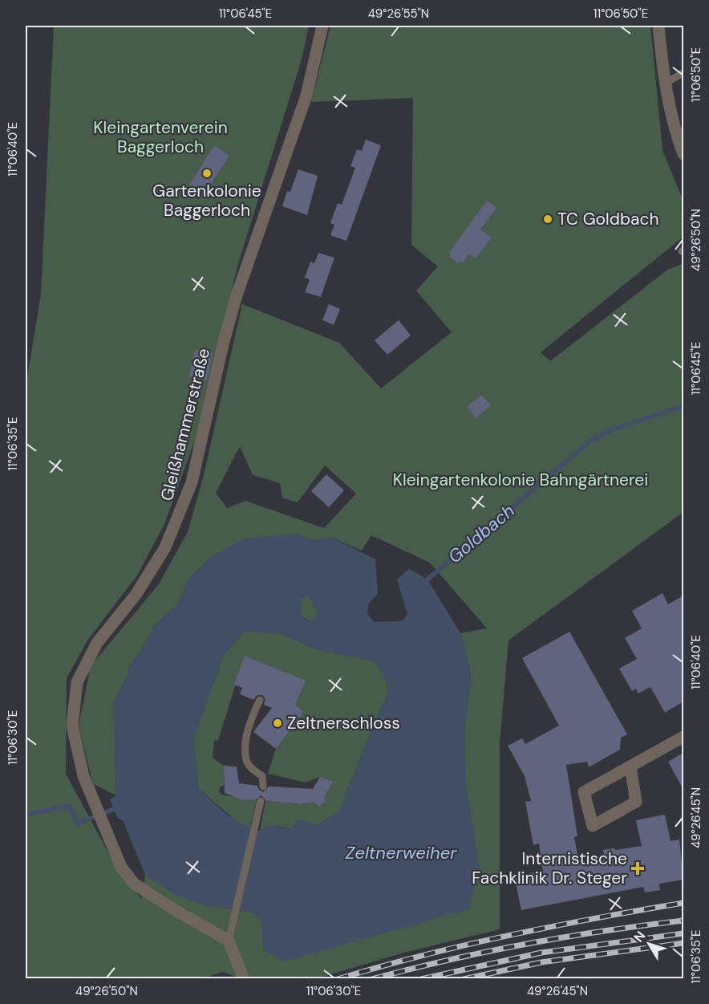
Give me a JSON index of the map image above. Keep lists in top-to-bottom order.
{
  "streets": {
    "street": ["Gleißhammerstraße"]
  },
  "water": ["Goldbach", "Zeltnerweiher"],
  "parks": ["Kleingartenverein Baggerloch", "Kleingartenkolonie Bahngärtnerei"],
  "places": {
    "other": ["Gartenkolonie Baggerloch", "TC Goldbach", "Zeltnerschloss"],
    "health": ["Internistische Fachklinik Dr. Steger"]
  },
  "north": "top left",
  "coordinates": [
    "11°06'45\"E",
    "49°26'55\"N",
    "11°06'50\"E",
    "11°06'40\"E",
    "49°26'50\"N",
    "11°06'35\"E",
    "11°06'30\"E",
    "49°26'45\"N"
  ]
}
